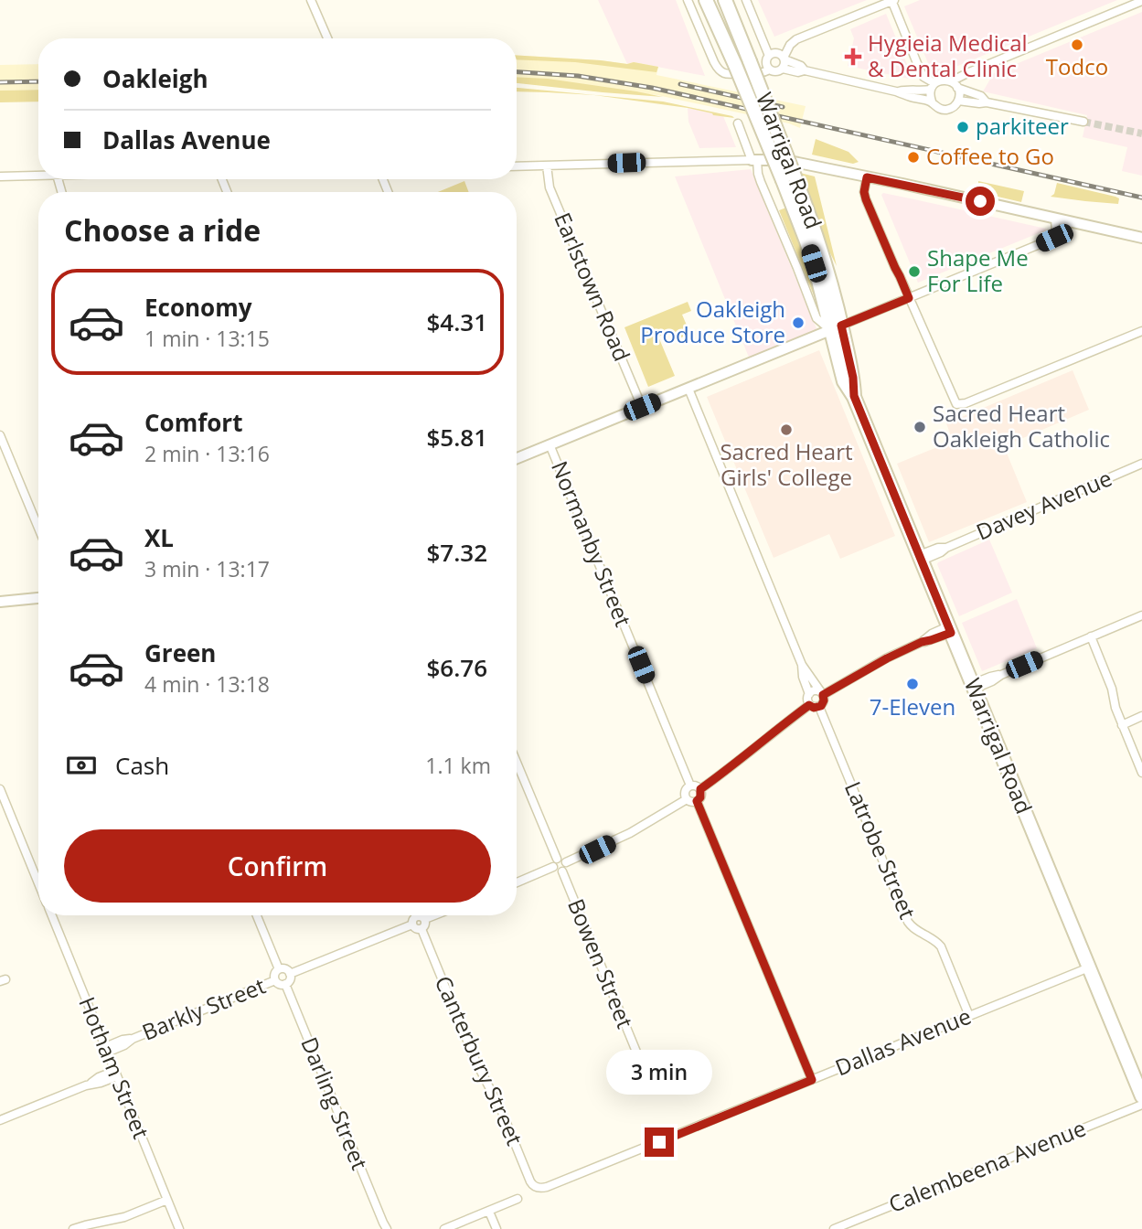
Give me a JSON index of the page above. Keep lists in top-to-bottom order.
{
  "streets": {
    "highway": ["Warrigal Road"],
    "street": [
      "Earlstown Road",
      "Davey Avenue",
      "Normanby Street",
      "Latrobe Street",
      "Bowen Street",
      "Barkly Street",
      "Dallas Avenue",
      "Canterbury Street",
      "Hotham Street",
      "Darling Street",
      "Calembeena Avenue"
    ]
  },
  "crossings": [
    ["Warrigal Road", "Davey Avenue"],
    ["Warrigal Road", "Dallas Avenue"],
    ["Latrobe Street", "Dallas Avenue"],
    ["Barkly Street", "Canterbury Street"],
    ["Barkly Street", "Hotham Street"],
    ["Barkly Street", "Darling Street"],
    ["Dallas Avenue", "Canterbury Street"]
  ],
  "places": {
    "other": [
      "Todco",
      "parkiteer",
      "Coffee to Go",
      "Shape Me For Life",
      "Oakleigh Produce Store",
      "Sacred Heart Oakleigh Catholic",
      "Sacred Heart Girls' College",
      "7-Eleven"
    ],
    "health": ["Hygieia Medical & Dental Clinic"]
  },
  "page": {
    "banner": ["Oakleigh", "Dallas Avenue"],
    "heading": "Choose a ride",
    "list": [
      {
        "name": "Economy",
        "note": "1 min · 13:15",
        "value": "$4.31"
      },
      {
        "name": "Comfort",
        "note": "2 min · 13:16",
        "value": "$5.81"
      },
      {
        "name": "XL",
        "note": "3 min · 13:17",
        "value": "$7.32"
      },
      {
        "name": "Green",
        "note": "4 min · 13:18",
        "value": "$6.76"
      }
    ],
    "pay": ["Cash", "1.1 km"],
    "buttons": "Confirm",
    "bubble": "3 min"
  }
}
